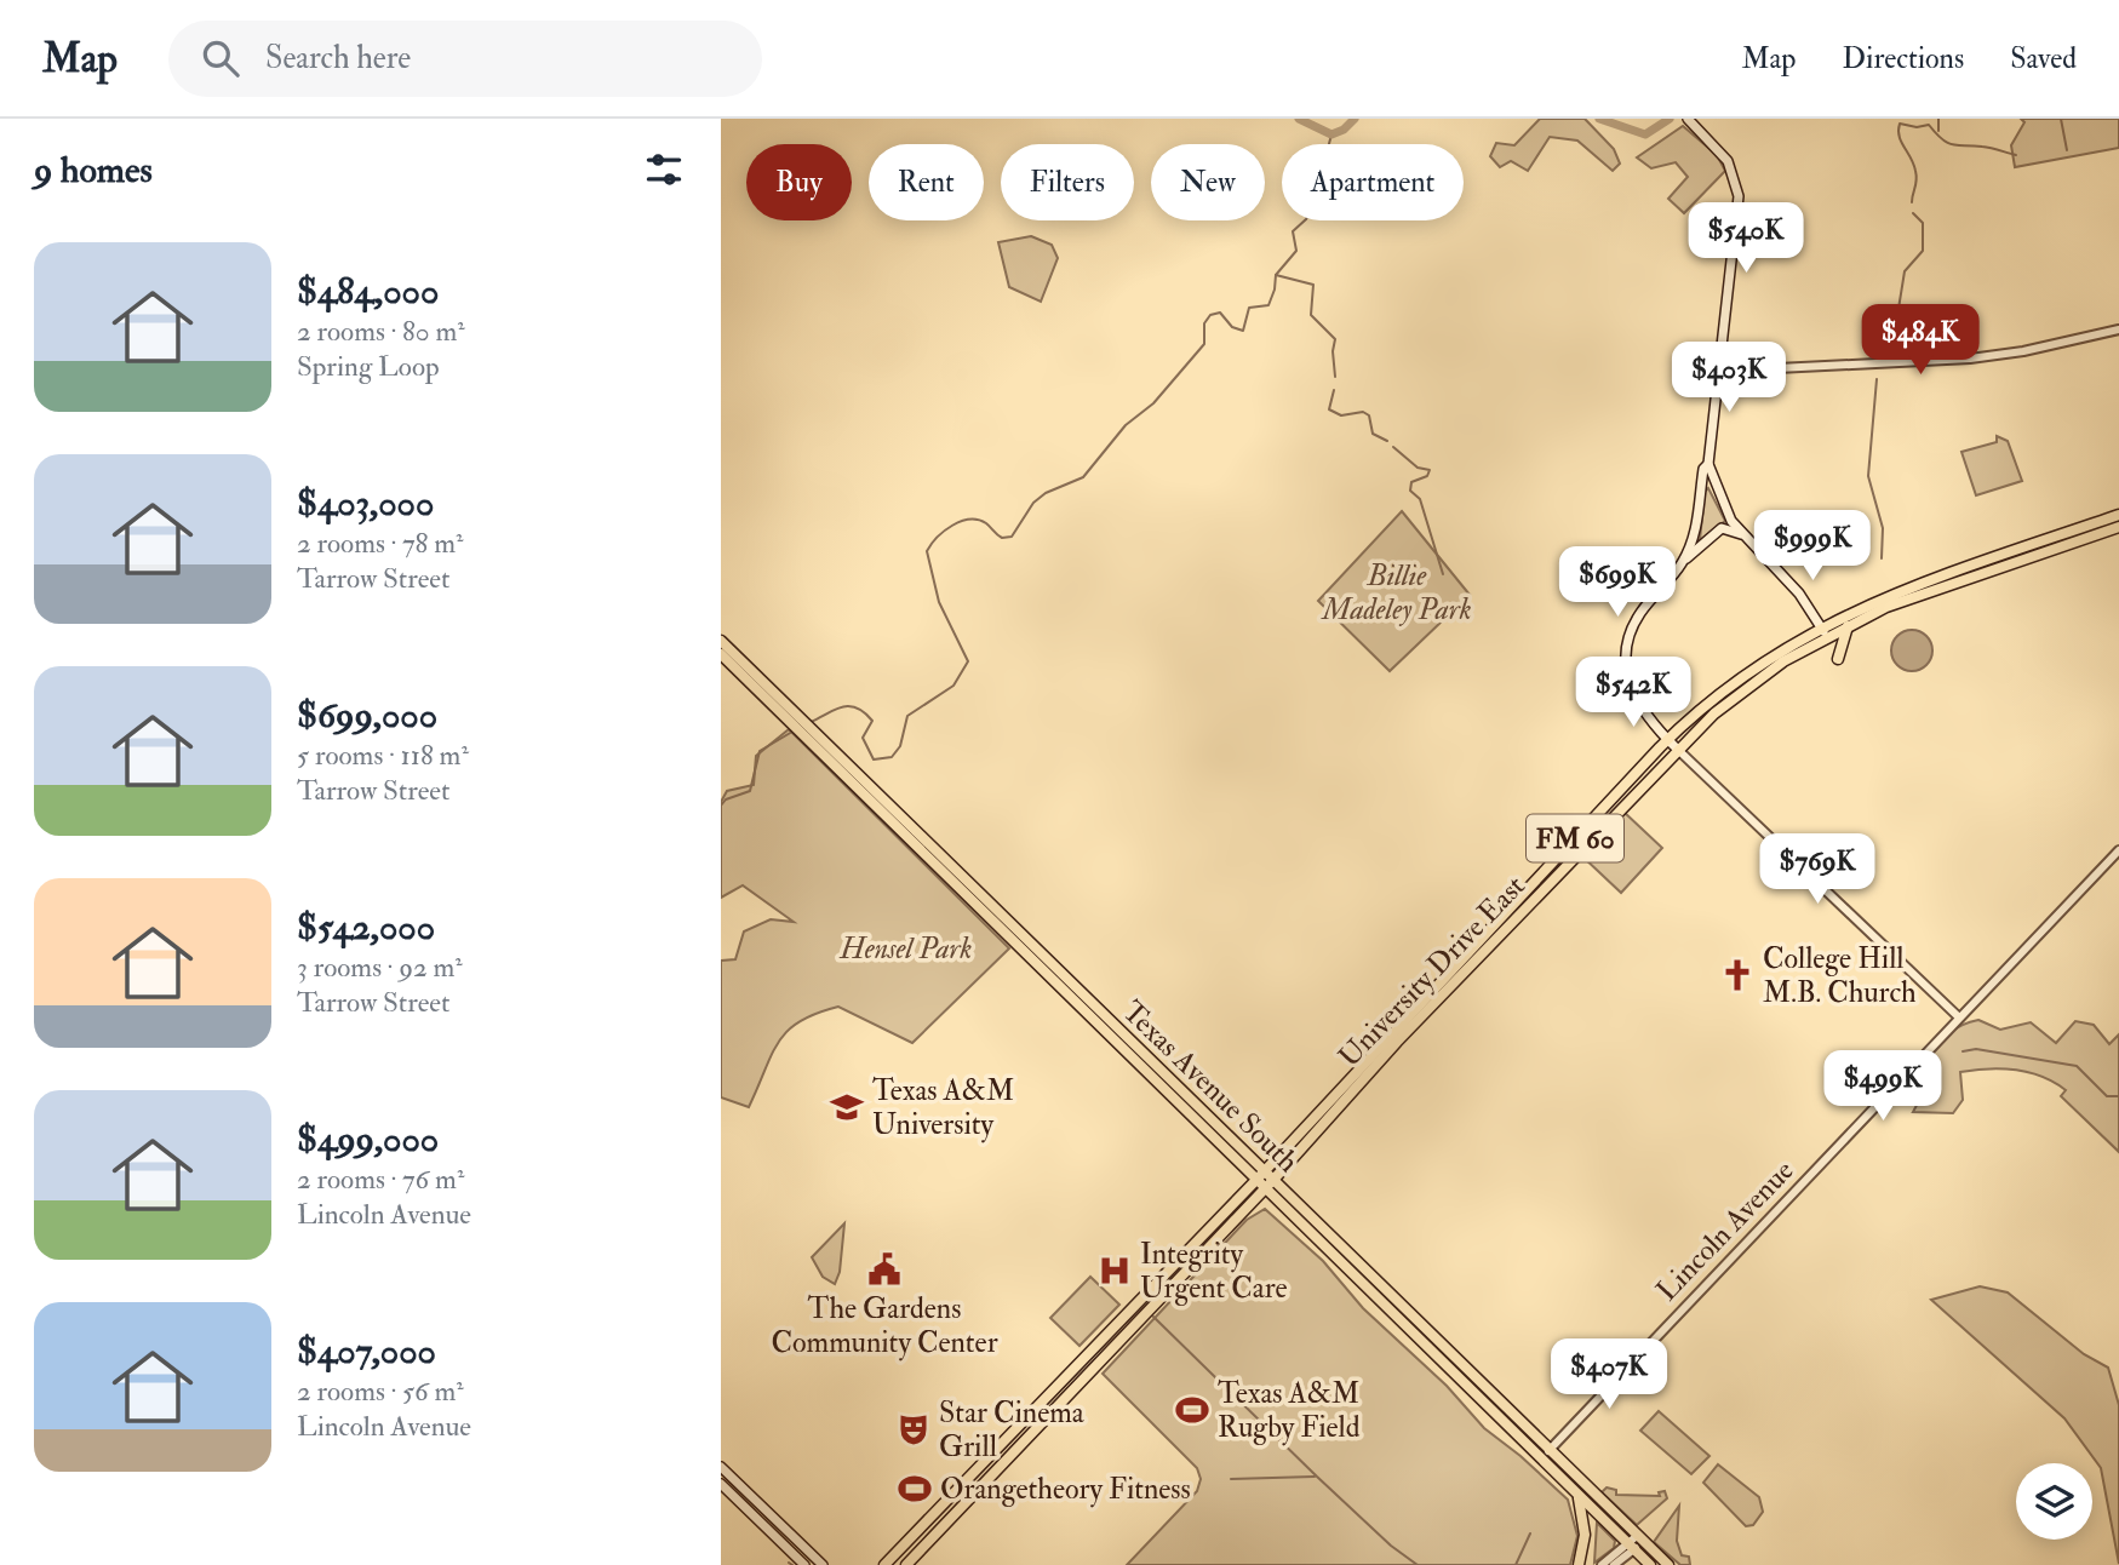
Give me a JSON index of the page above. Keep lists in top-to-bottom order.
{
  "streets": {
    "main road": ["FM 60", "University Drive East", "Texas Avenue South"],
    "street": ["Lincoln Avenue"]
  },
  "crossings": [
    ["FM 60", "University Drive East"],
    ["FM 60", "Texas Avenue South"],
    ["University Drive East", "Texas Avenue South"],
    ["Texas Avenue South", "Lincoln Avenue"]
  ],
  "parks": ["Billie Madeley Park", "Hensel Park"],
  "places": {
    "church": ["College Hill M.B. Church"],
    "school or university": ["Texas A&M University"],
    "public building": ["The Gardens Community Center"],
    "hospital": ["Integrity Urgent Care"],
    "sports": ["Texas A&M Rugby Field", "Orangetheory Fitness"],
    "theatre": ["Star Cinema Grill"]
  },
  "page": {
    "header": "Map",
    "search": "Search here",
    "nav": ["Map", "Directions", "Saved"],
    "heading": "9 homes",
    "chip": [
      "Buy",
      "Rent",
      "Filters",
      "New",
      "Apartment"
    ],
    "price": [
      "$540K",
      "$484K",
      "$403K",
      "$999K",
      "$699K",
      "$542K",
      "$769K",
      "$499K",
      "$407K"
    ],
    "list": [
      {
        "name": "$484,000",
        "note": "2 rooms · 80 m² · Spring Loop"
      },
      {
        "name": "$403,000",
        "note": "2 rooms · 78 m² · Tarrow Street"
      },
      {
        "name": "$699,000",
        "note": "5 rooms · 118 m² · Tarrow Street"
      },
      {
        "name": "$542,000",
        "note": "3 rooms · 92 m² · Tarrow Street"
      },
      {
        "name": "$499,000",
        "note": "2 rooms · 76 m² · Lincoln Avenue"
      },
      {
        "name": "$407,000",
        "note": "2 rooms · 56 m² · Lincoln Avenue"
      }
    ]
  }
}
